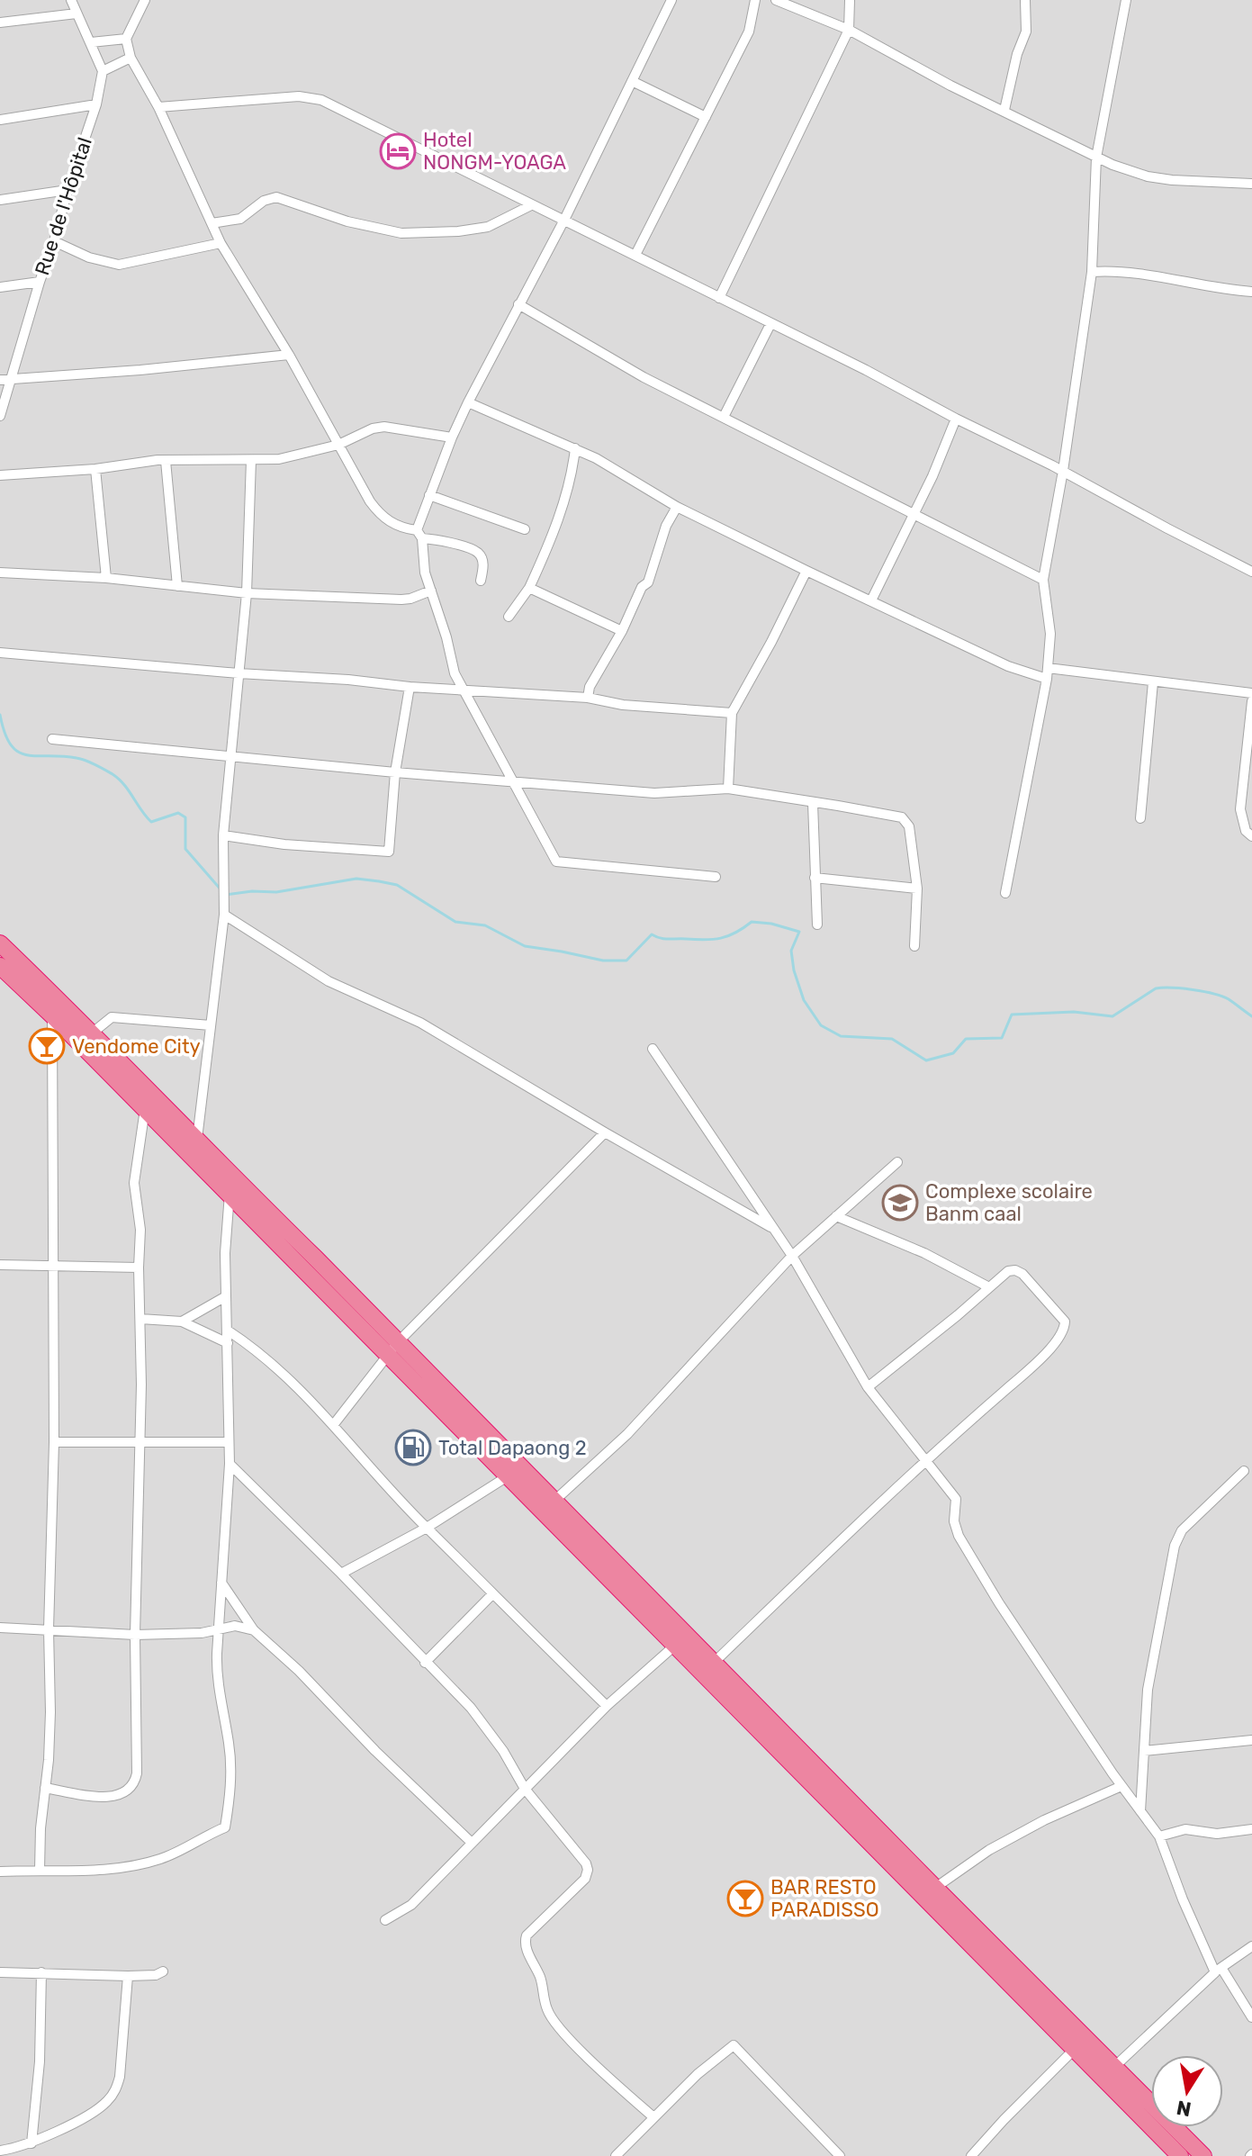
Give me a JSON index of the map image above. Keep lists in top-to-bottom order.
{
  "streets": {
    "street": ["Rue de l'Hôpital"]
  },
  "places": {
    "hotel": ["Hotel NONGM-YOAGA"],
    "bar": ["Vendome City", "BAR RESTO PARADISSO"],
    "school or university": ["Complexe scolaire Banm caal"],
    "fuel station": ["Total Dapaong 2"]
  },
  "north": "bottom"
}
